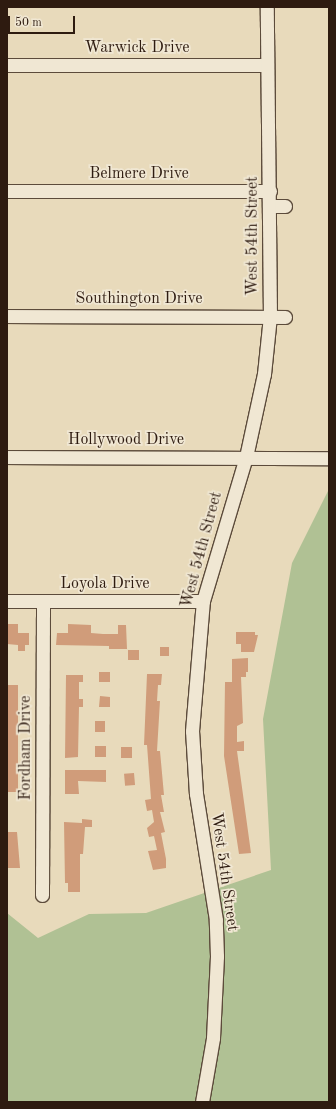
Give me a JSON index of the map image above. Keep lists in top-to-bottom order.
{
  "streets": {
    "street": [
      "Warwick Drive",
      "Belmere Drive",
      "West 54th Street",
      "Southington Drive",
      "Hollywood Drive",
      "Loyola Drive",
      "Fordham Drive"
    ]
  },
  "crossings": [
    ["Warwick Drive", "West 54th Street"],
    ["Belmere Drive", "West 54th Street"],
    ["West 54th Street", "Southington Drive"],
    ["West 54th Street", "Hollywood Drive"],
    ["West 54th Street", "Loyola Drive"],
    ["Loyola Drive", "Fordham Drive"]
  ],
  "scale_bar": "50 m"
}
